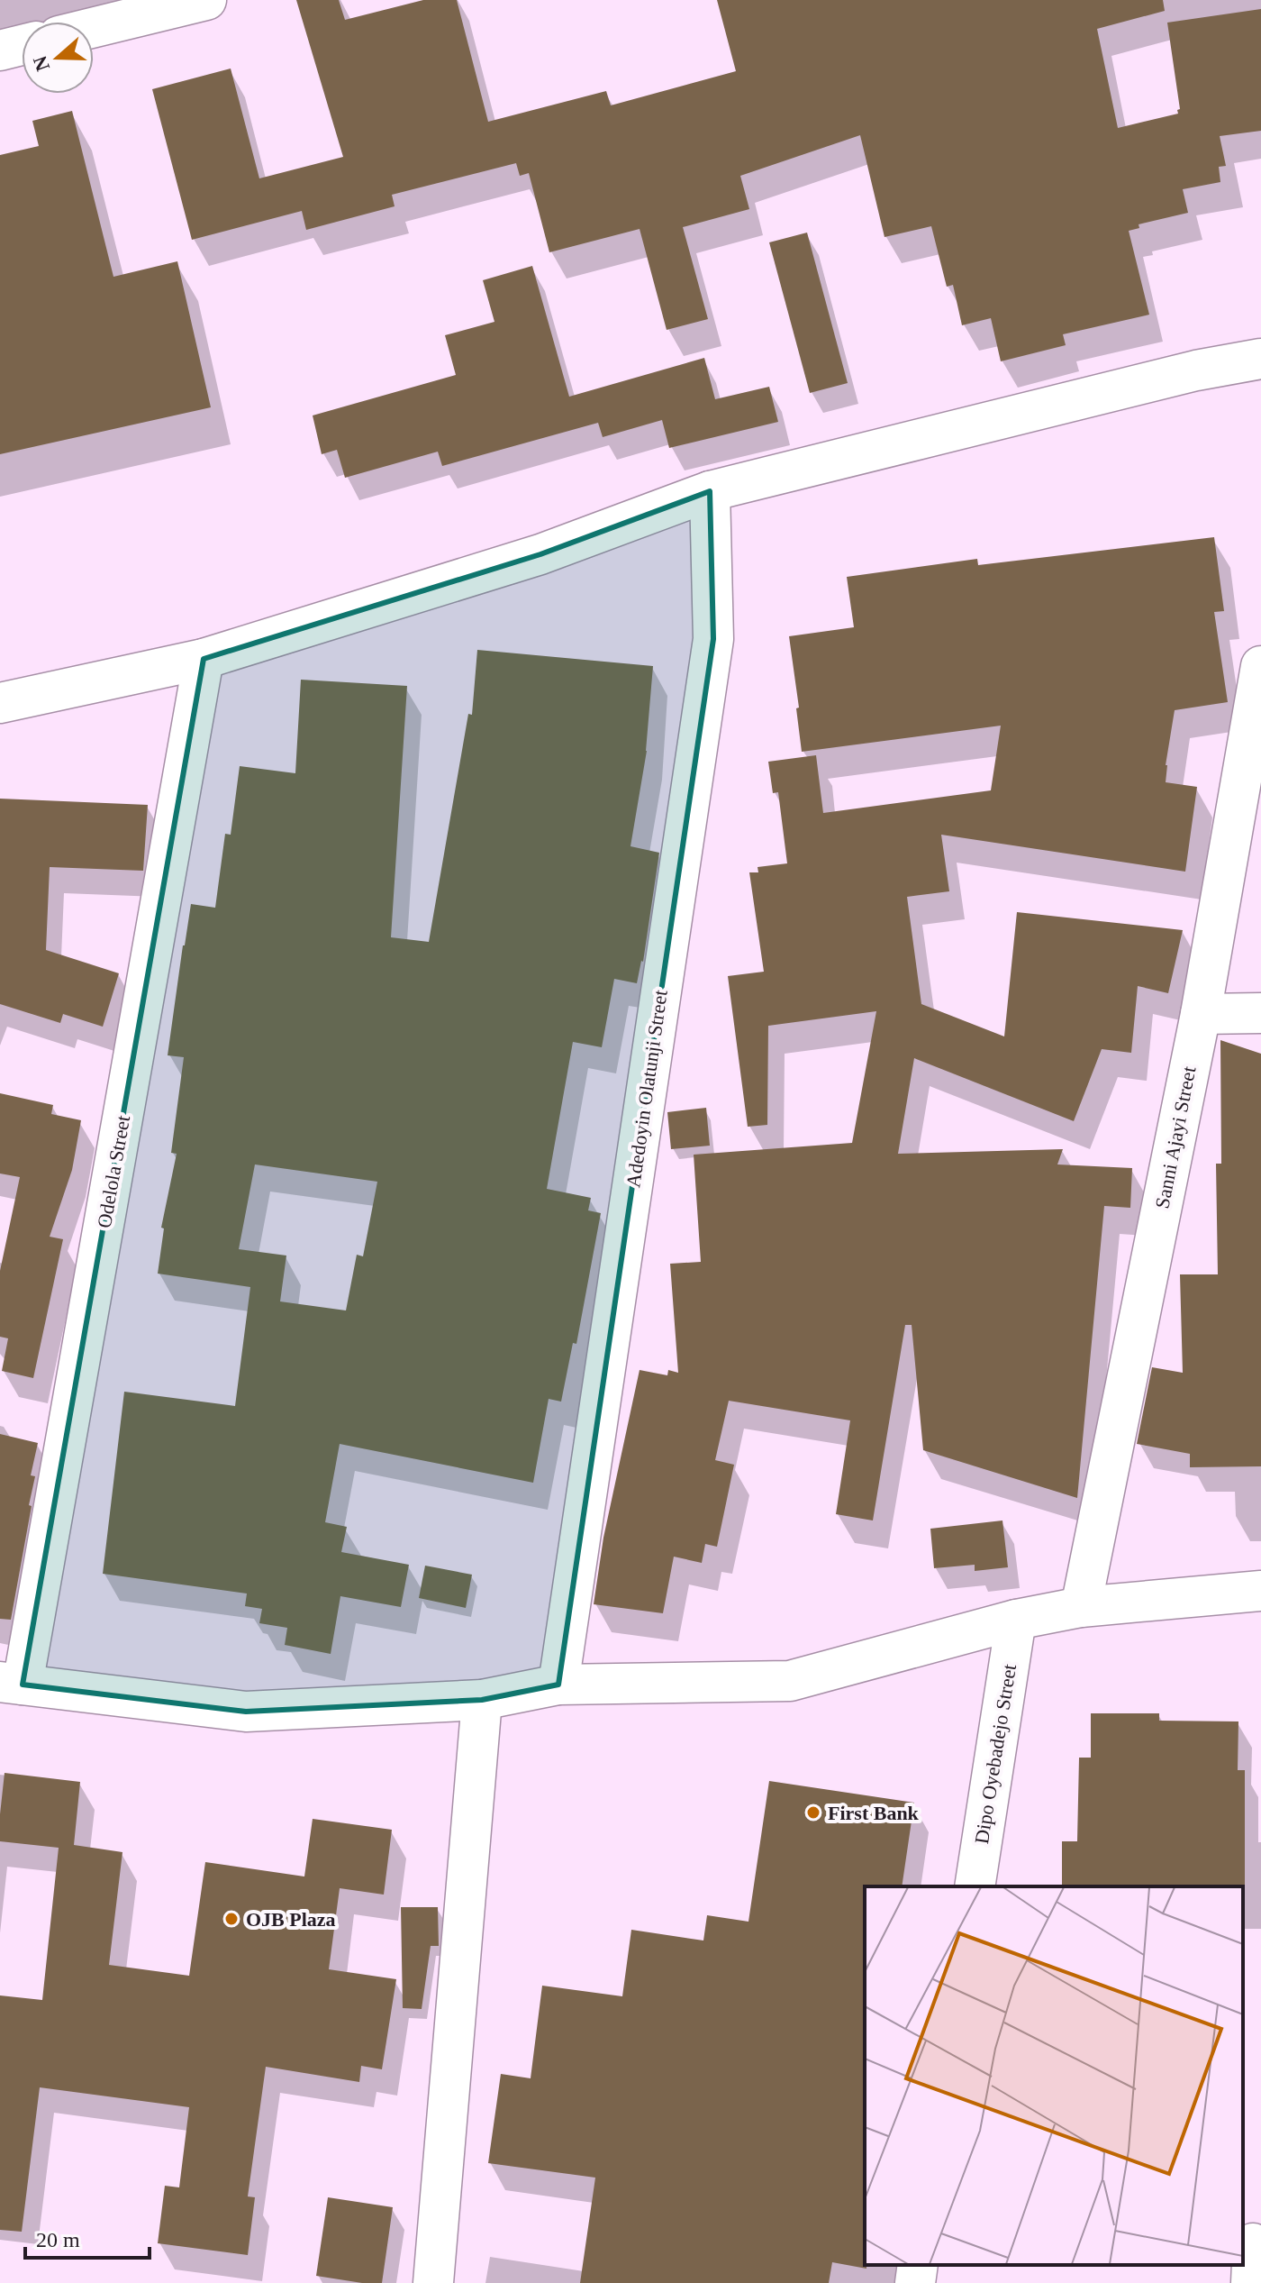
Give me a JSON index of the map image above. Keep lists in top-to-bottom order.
{
  "streets": {
    "street": [
      "Adedoyin Olatunji Street",
      "Sanni Ajayi Street",
      "Odelola Street",
      "Dipo Oyebadejo Street"
    ]
  },
  "places": ["First Bank", "OJB Plaza"],
  "scale_bar": "20 m",
  "north": "left"
}
